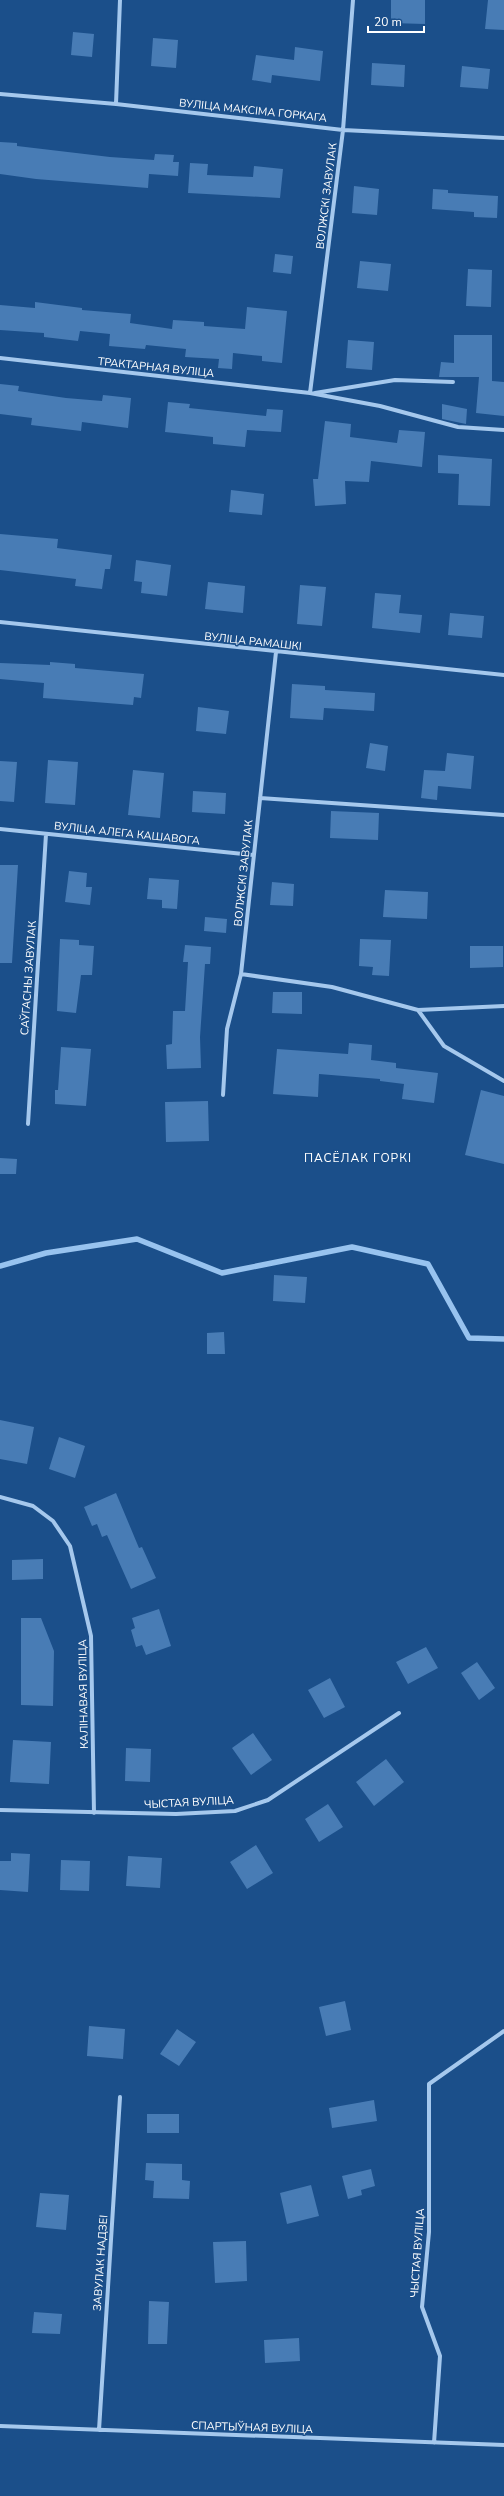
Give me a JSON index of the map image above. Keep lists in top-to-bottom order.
{
  "streets": {
    "street": [
      "ВУЛІЦА МАКСІМА ГОРКАГА",
      "ВОЛЖСКІ ЗАВУЛАК",
      "ТРАКТАРНАЯ ВУЛІЦА",
      "ВУЛІЦА РАМАШКІ",
      "ВУЛІЦА АЛЕГА КАШАВОГА",
      "САЎГАСНЫ ЗАВУЛАК",
      "КАЛІНАВАЯ ВУЛІЦА",
      "ЧЫСТАЯ ВУЛІЦА",
      "ЗАВУЛАК НАДЗЕІ",
      "СПАРТЫЎНАЯ ВУЛІЦА"
    ]
  },
  "crossings": [
    ["ВУЛІЦА МАКСІМА ГОРКАГА", "ВОЛЖСКІ ЗАВУЛАК"],
    ["ВОЛЖСКІ ЗАВУЛАК", "ТРАКТАРНАЯ ВУЛІЦА"],
    ["ВОЛЖСКІ ЗАВУЛАК", "ВУЛІЦА РАМАШКІ"],
    ["ВОЛЖСКІ ЗАВУЛАК", "ВУЛІЦА АЛЕГА КАШАВОГА"],
    ["ВУЛІЦА АЛЕГА КАШАВОГА", "САЎГАСНЫ ЗАВУЛАК"],
    ["КАЛІНАВАЯ ВУЛІЦА", "ЧЫСТАЯ ВУЛІЦА"],
    ["ЧЫСТАЯ ВУЛІЦА", "СПАРТЫЎНАЯ ВУЛІЦА"],
    ["ЗАВУЛАК НАДЗЕІ", "СПАРТЫЎНАЯ ВУЛІЦА"]
  ],
  "districts": ["ПАСЁЛАК ГОРКІ"],
  "scale_bar": "20 m"
}
